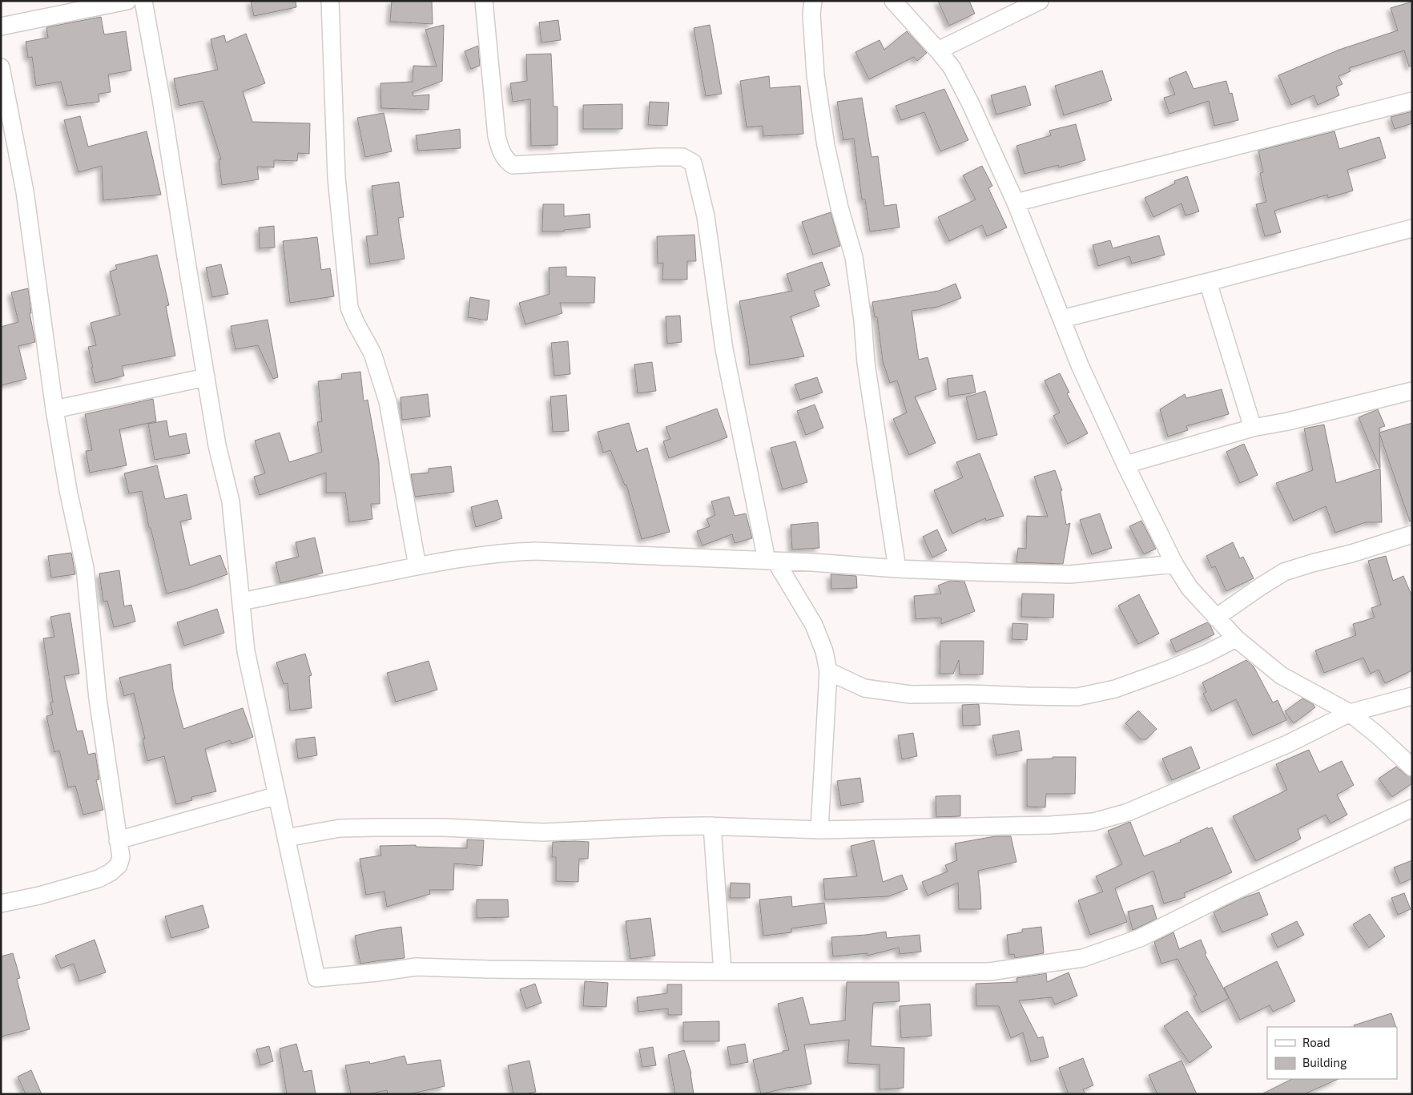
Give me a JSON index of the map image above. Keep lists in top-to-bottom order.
{
  "legend": ["Road", "Building"]
}
